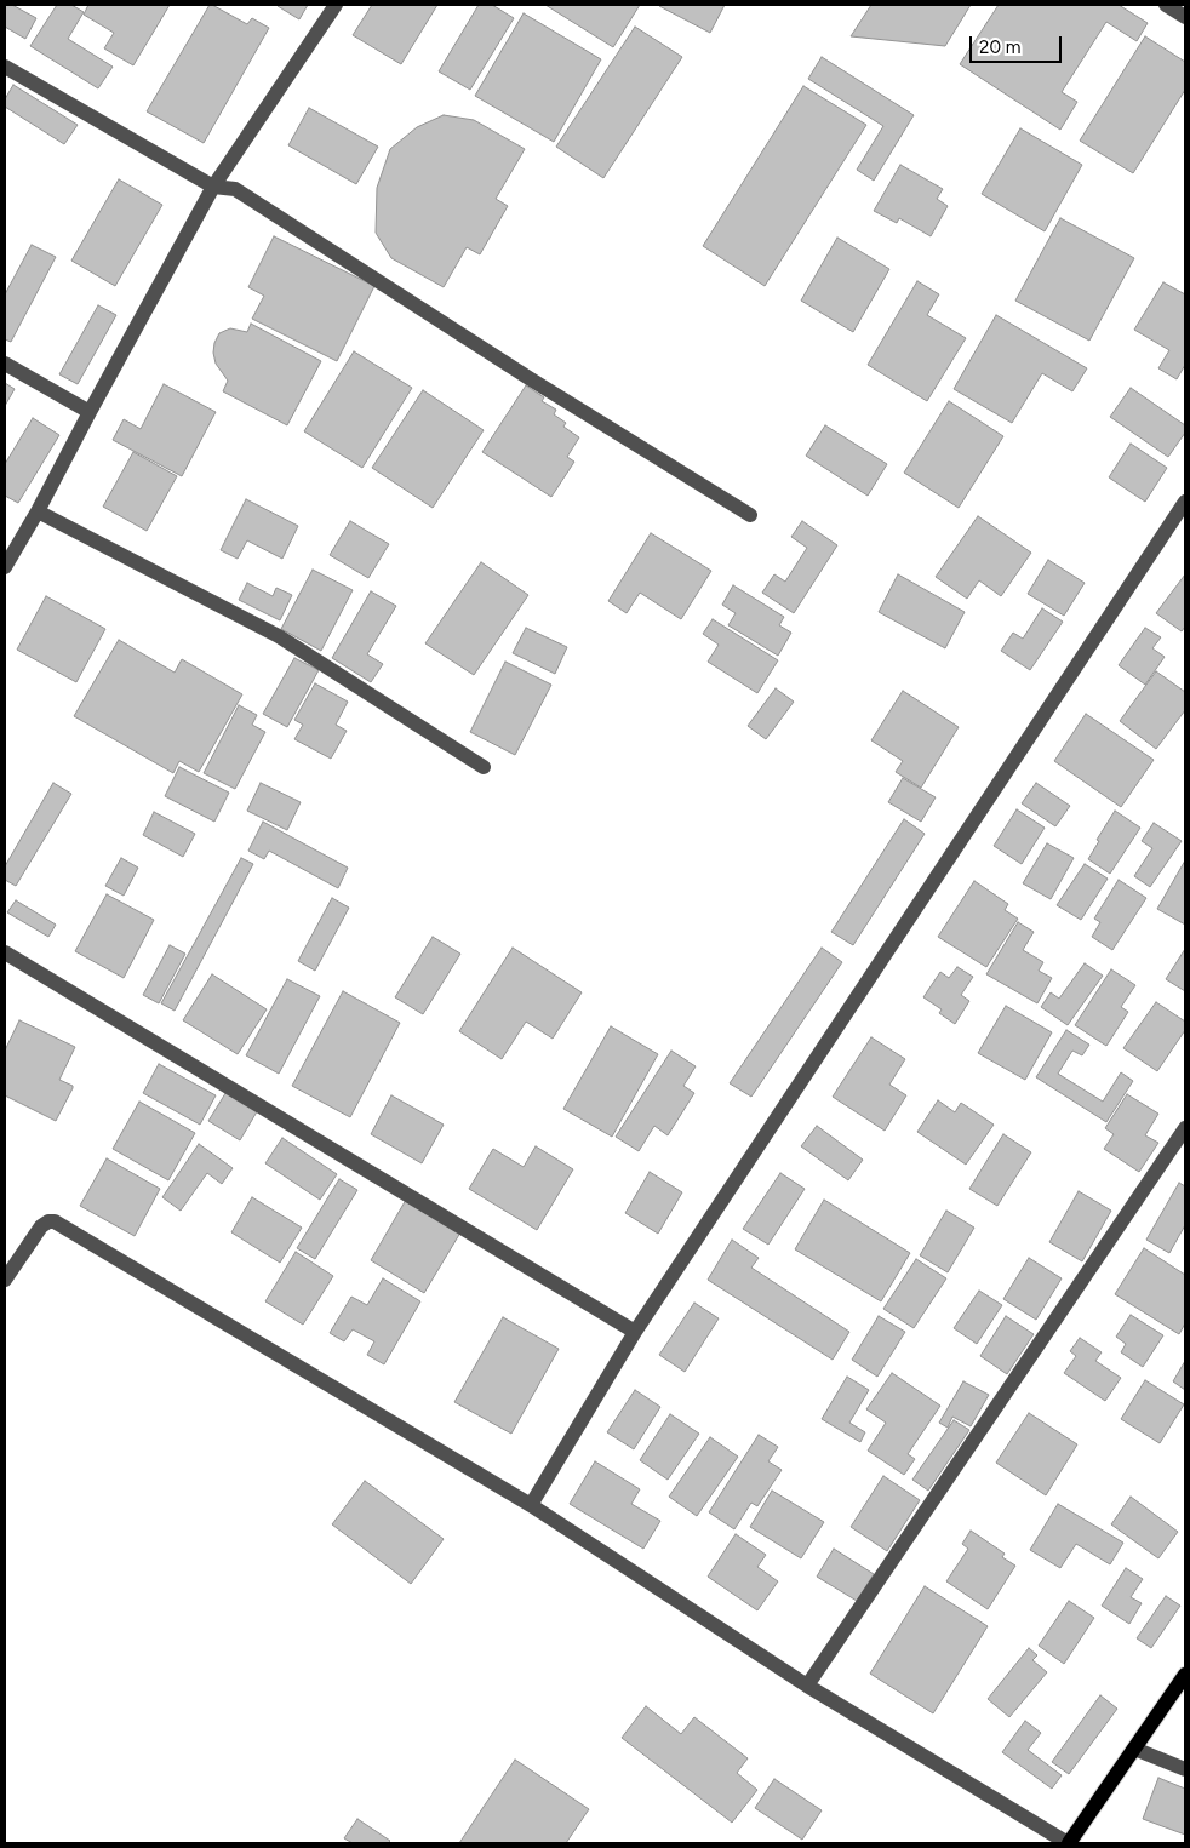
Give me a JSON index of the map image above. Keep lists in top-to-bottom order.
{
  "scale_bar": "20 m"
}
